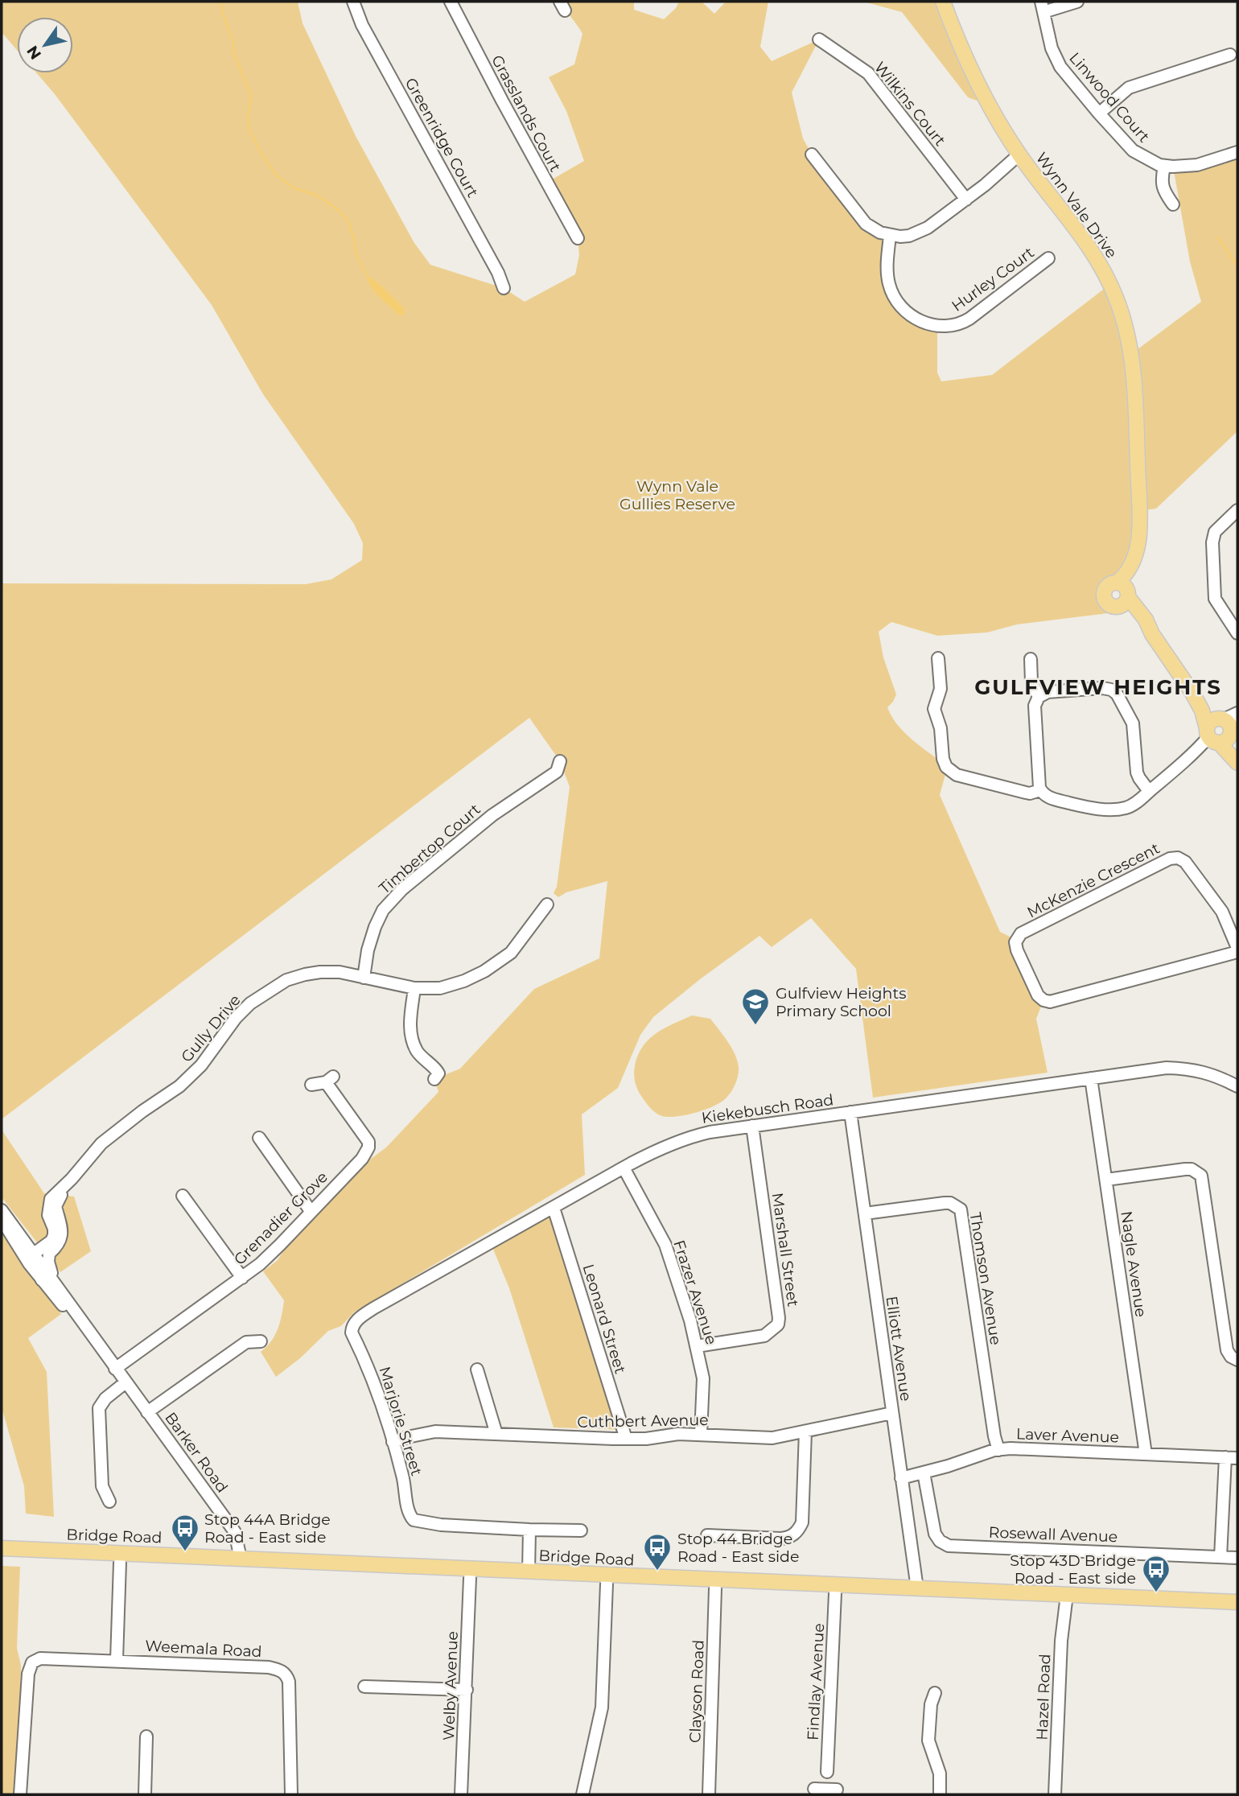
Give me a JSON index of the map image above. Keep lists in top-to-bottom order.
{
  "streets": {
    "main road": ["Wynn Vale Drive", "Bridge Road"],
    "street": [
      "Linwood Court",
      "Wilkins Court",
      "Grasslands Court",
      "Greenridge Court",
      "Hurley Court",
      "Timbertop Court",
      "McKenzie Crescent",
      "Gully Drive",
      "Kiekebusch Road",
      "Grenadier Grove",
      "Marshall Street",
      "Nagle Avenue",
      "Thomson Avenue",
      "Frazer Avenue",
      "Leonard Street",
      "Elliott Avenue",
      "Marjorie Street",
      "Cuthbert Avenue",
      "Laver Avenue",
      "Barker Road",
      "Rosewall Avenue",
      "Weemala Road",
      "Findlay Avenue",
      "Welby Avenue",
      "Clayson Road",
      "Hazel Road"
    ]
  },
  "crossings": [
    ["Timbertop Court", "Gully Drive"],
    ["Gully Drive", "Barker Road"],
    ["Kiekebusch Road", "Marshall Street"],
    ["Kiekebusch Road", "Nagle Avenue"],
    ["Kiekebusch Road", "Frazer Avenue"],
    ["Kiekebusch Road", "Leonard Street"],
    ["Kiekebusch Road", "Elliott Avenue"],
    ["Kiekebusch Road", "Marjorie Street"],
    ["Grenadier Grove", "Barker Road"],
    ["Marshall Street", "Frazer Avenue"],
    ["Nagle Avenue", "Laver Avenue"],
    ["Thomson Avenue", "Elliott Avenue"],
    ["Thomson Avenue", "Laver Avenue"],
    ["Frazer Avenue", "Cuthbert Avenue"],
    ["Leonard Street", "Cuthbert Avenue"],
    ["Elliott Avenue", "Cuthbert Avenue"],
    ["Elliott Avenue", "Laver Avenue"],
    ["Elliott Avenue", "Bridge Road"],
    ["Marjorie Street", "Cuthbert Avenue"],
    ["Laver Avenue", "Rosewall Avenue"],
    ["Barker Road", "Bridge Road"],
    ["Bridge Road", "Findlay Avenue"],
    ["Bridge Road", "Welby Avenue"],
    ["Bridge Road", "Clayson Road"],
    ["Bridge Road", "Hazel Road"]
  ],
  "districts": ["GULFVIEW HEIGHTS"],
  "parks": ["Wynn Vale Gullies Reserve"],
  "places": {
    "school or university": ["Gulfview Heights Primary School"],
    "bus stop": ["Stop 44A Bridge Road - East side", "Stop 44 Bridge Road - East side", "Stop 43D Bridge Road - East side"]
  },
  "north": "bottom left"
}
